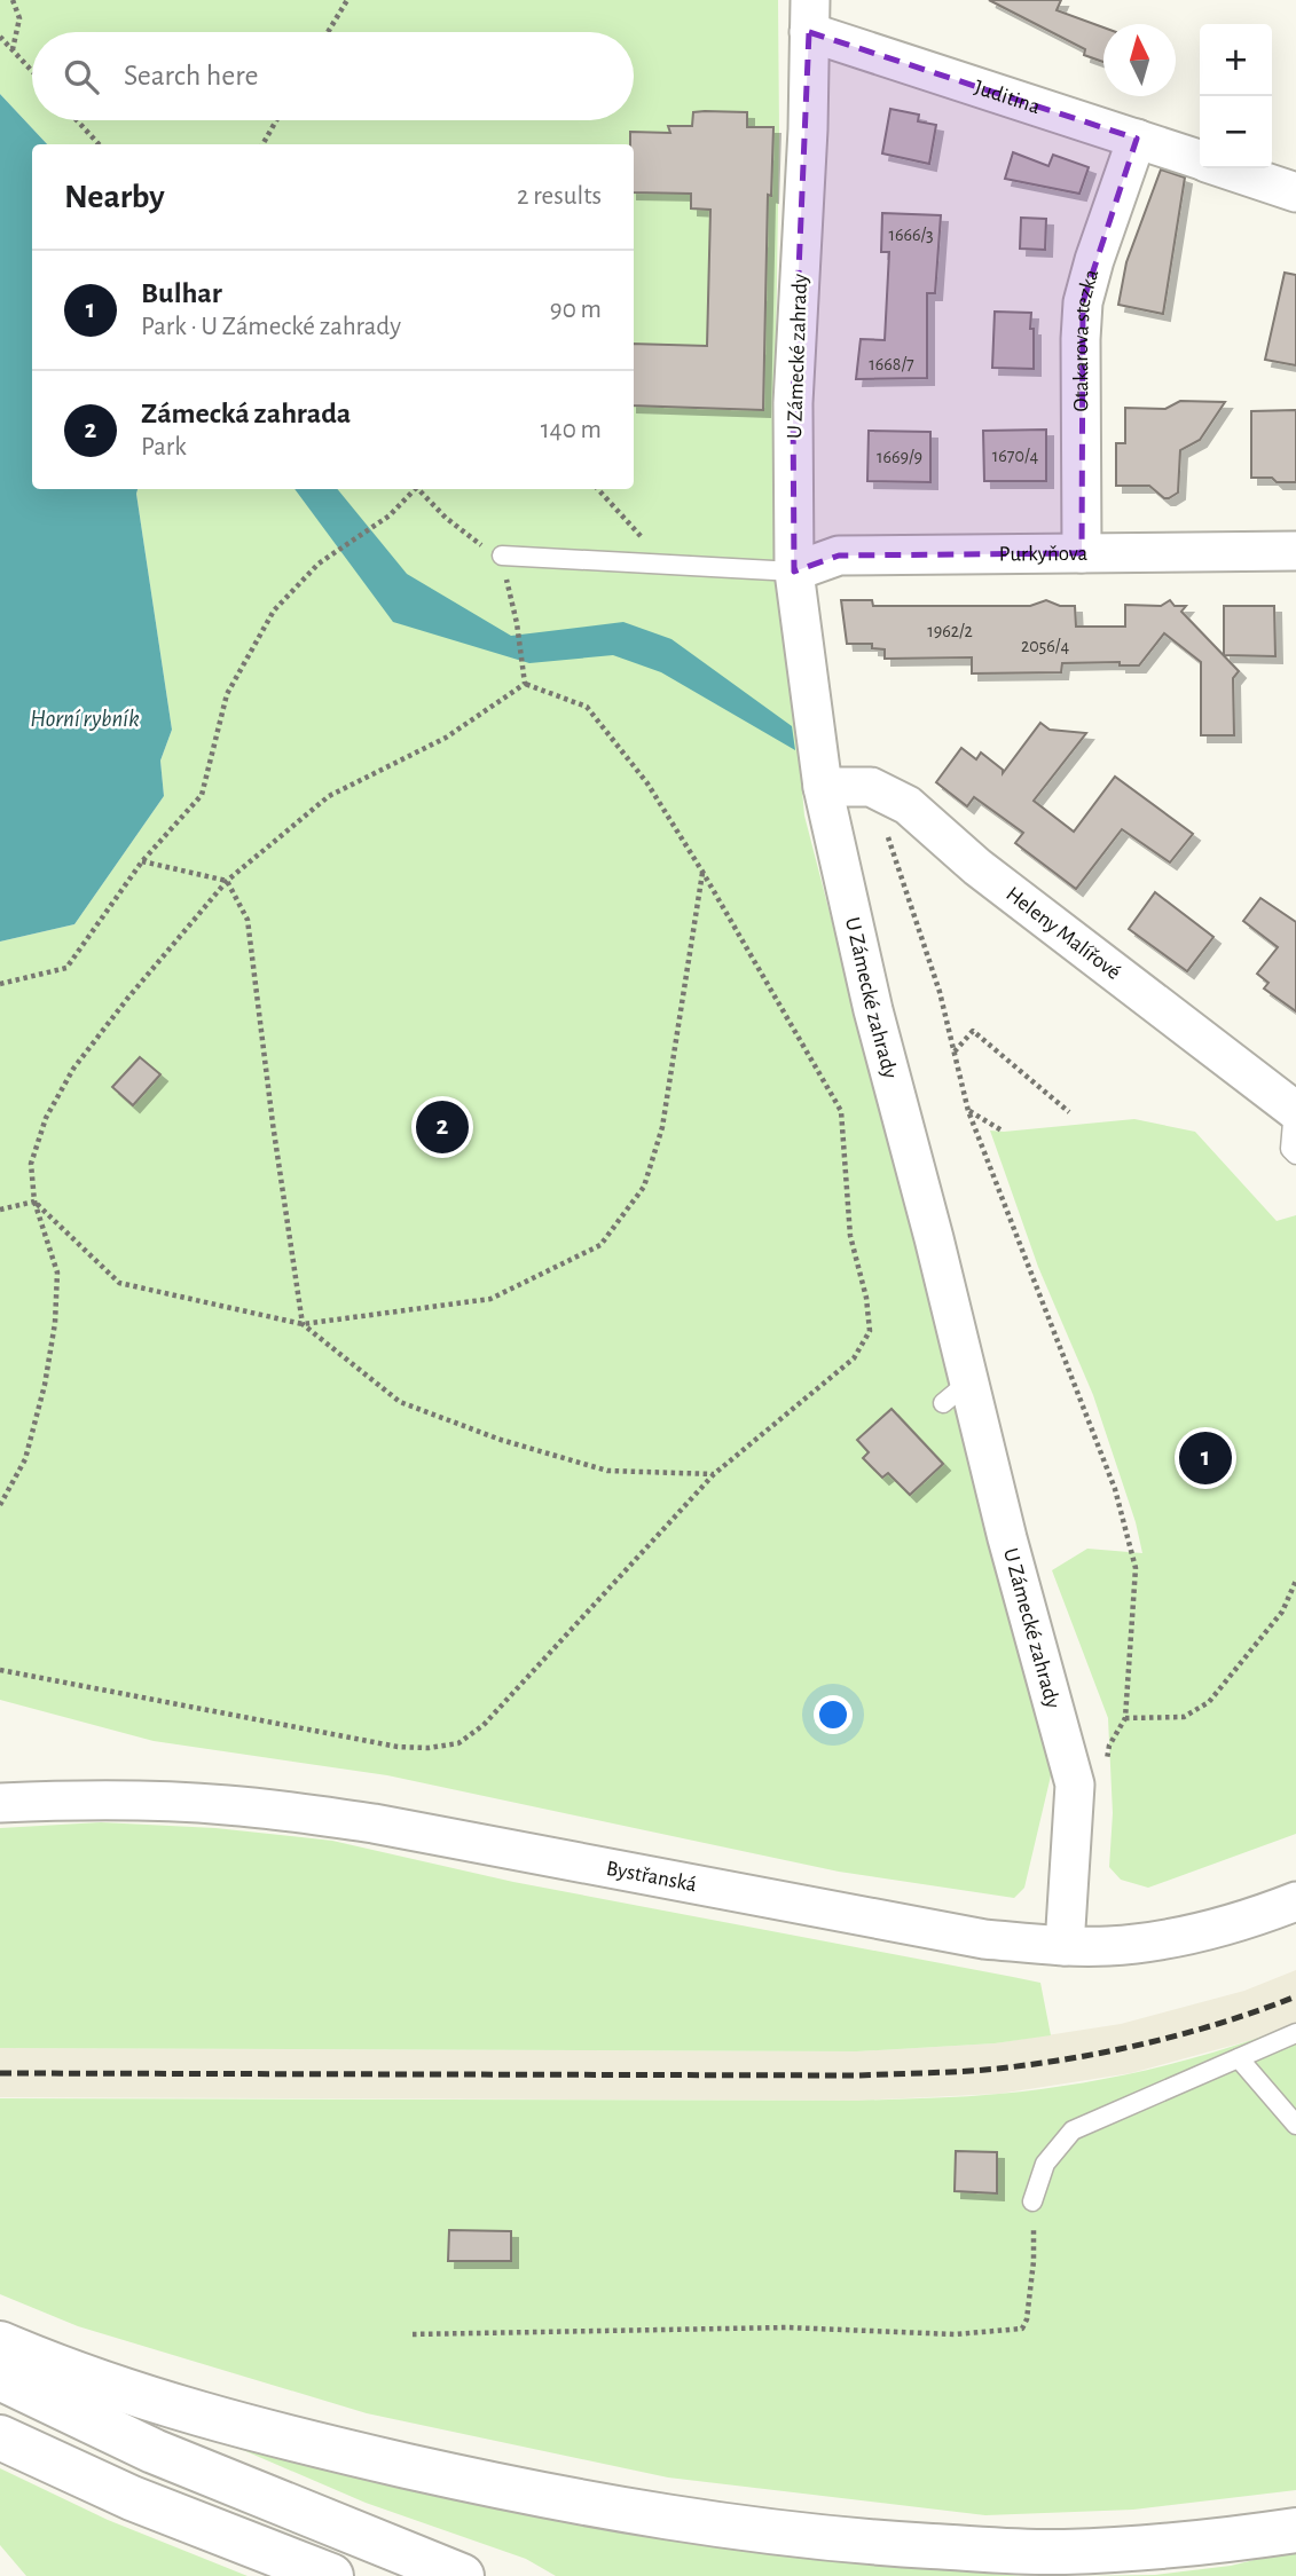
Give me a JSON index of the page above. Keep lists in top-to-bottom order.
{
  "streets": {
    "street": [
      "Juditina",
      "Otakarova stezka",
      "U Zámecké zahrady",
      "Purkyňova",
      "Heleny Malířové",
      "Bystřanská"
    ]
  },
  "crossings": [
    ["Juditina", "Otakarova stezka"],
    ["Juditina", "U Zámecké zahrady"],
    ["Otakarova stezka", "Purkyňova"],
    ["U Zámecké zahrady", "Purkyňova"],
    ["U Zámecké zahrady", "Heleny Malířové"],
    ["U Zámecké zahrady", "Bystřanská"]
  ],
  "water": ["Horní rybník"],
  "house_numbers": [
    "1666/3",
    "1668/7",
    "1670/4",
    "1669/9",
    "1962/2",
    "2056/4"
  ],
  "north": "top",
  "page": {
    "map_buttons": ["+", "−"],
    "search": "Search here",
    "heading": ["Nearby", "2 results"],
    "list": [
      {
        "mark": "1",
        "name": "Bulhar",
        "note": "Park · U Zámecké zahrady",
        "value": "90 m"
      },
      {
        "mark": "2",
        "name": "Zámecká zahrada",
        "note": "Park",
        "value": "140 m"
      }
    ],
    "pins": ["2", "1"]
  }
}
